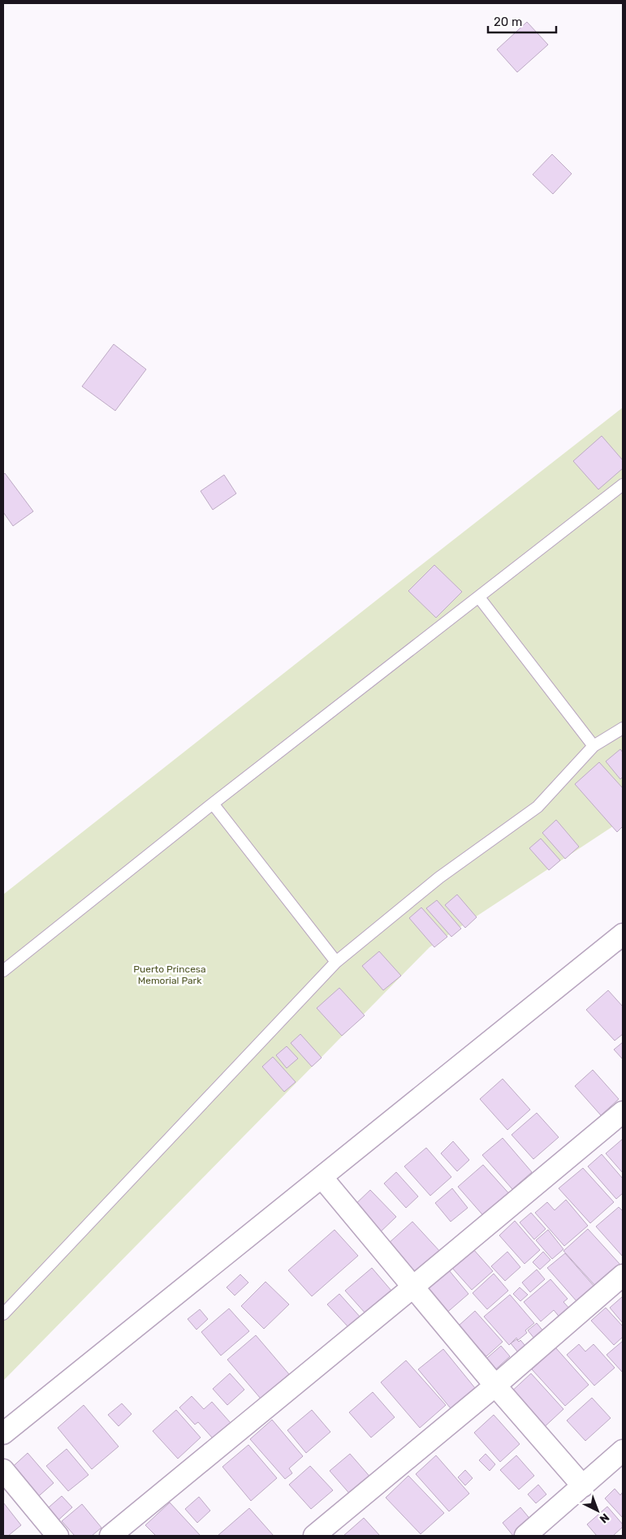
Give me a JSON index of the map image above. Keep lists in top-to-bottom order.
{
  "parks": ["Puerto Princesa Memorial Park"],
  "scale_bar": "20 m",
  "north": "bottom right"
}
